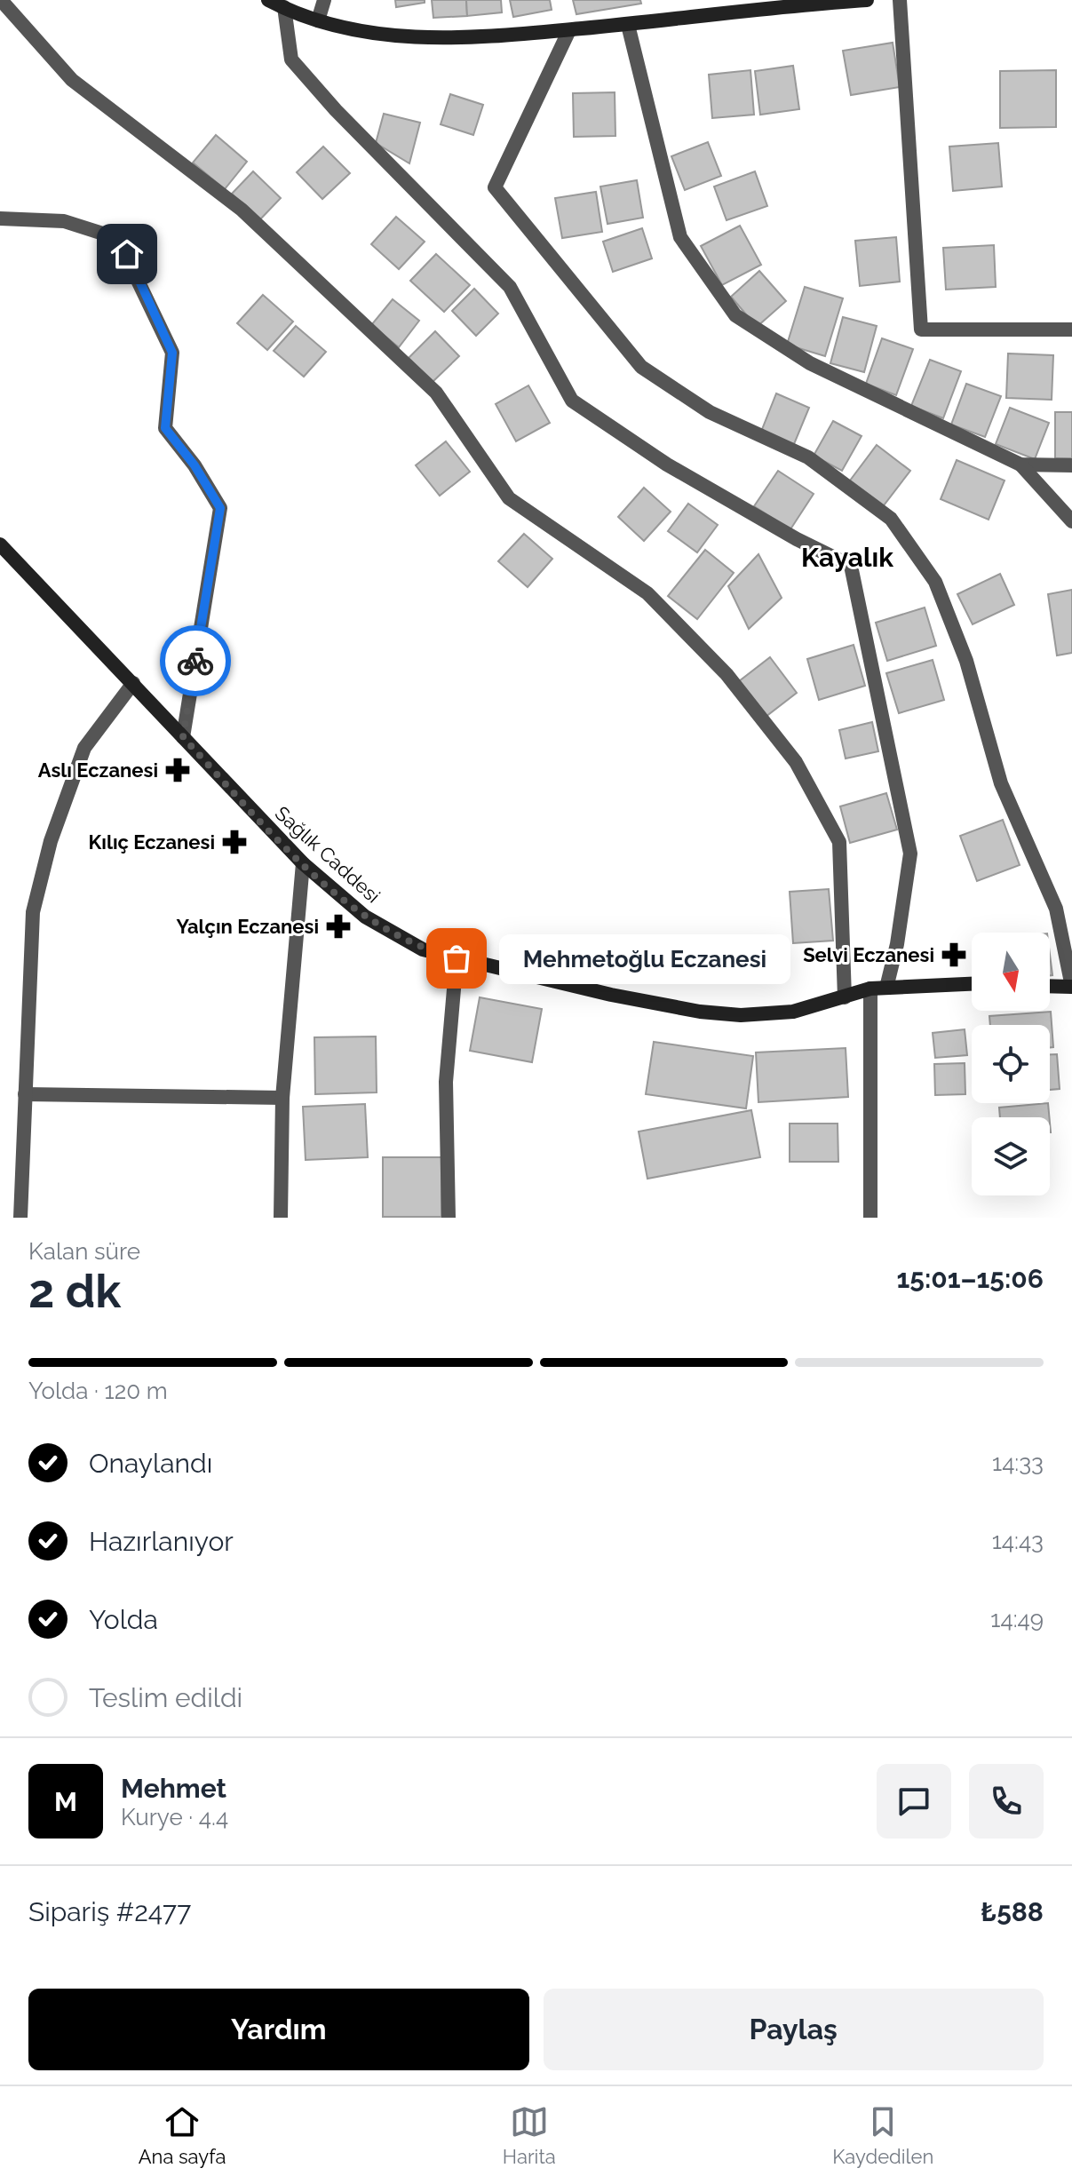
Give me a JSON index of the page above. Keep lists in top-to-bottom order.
{
  "streets": {
    "street": ["Sağlık Caddesi"]
  },
  "districts": ["Kayalık"],
  "places": {
    "pharmacy": [
      "Aslı Eczanesi",
      "Kılıç Eczanesi",
      "Yalçın Eczanesi",
      "Selvi Eczanesi"
    ],
    "other": ["Mehmetoğlu Eczanesi"]
  },
  "north": "bottom",
  "page": {
    "bubble": "Mehmetoğlu Eczanesi",
    "heading": ["2 dk", "Kalan süre", "15:01–15:06"],
    "panel": [
      "Mehmet",
      "Kurye · 4.4",
      "Sipariş #2477",
      "₺588"
    ],
    "bar": "Yolda · 120 m",
    "list": [
      ["Onaylandı", "14:33"],
      ["Hazırlanıyor", "14:43"],
      ["Yolda", "14:49"],
      "Teslim edildi"
    ],
    "round": "M",
    "buttons": ["Yardım", "Paylaş"],
    "tabs": ["Ana sayfa", "Harita", "Kaydedilen"]
  }
}
